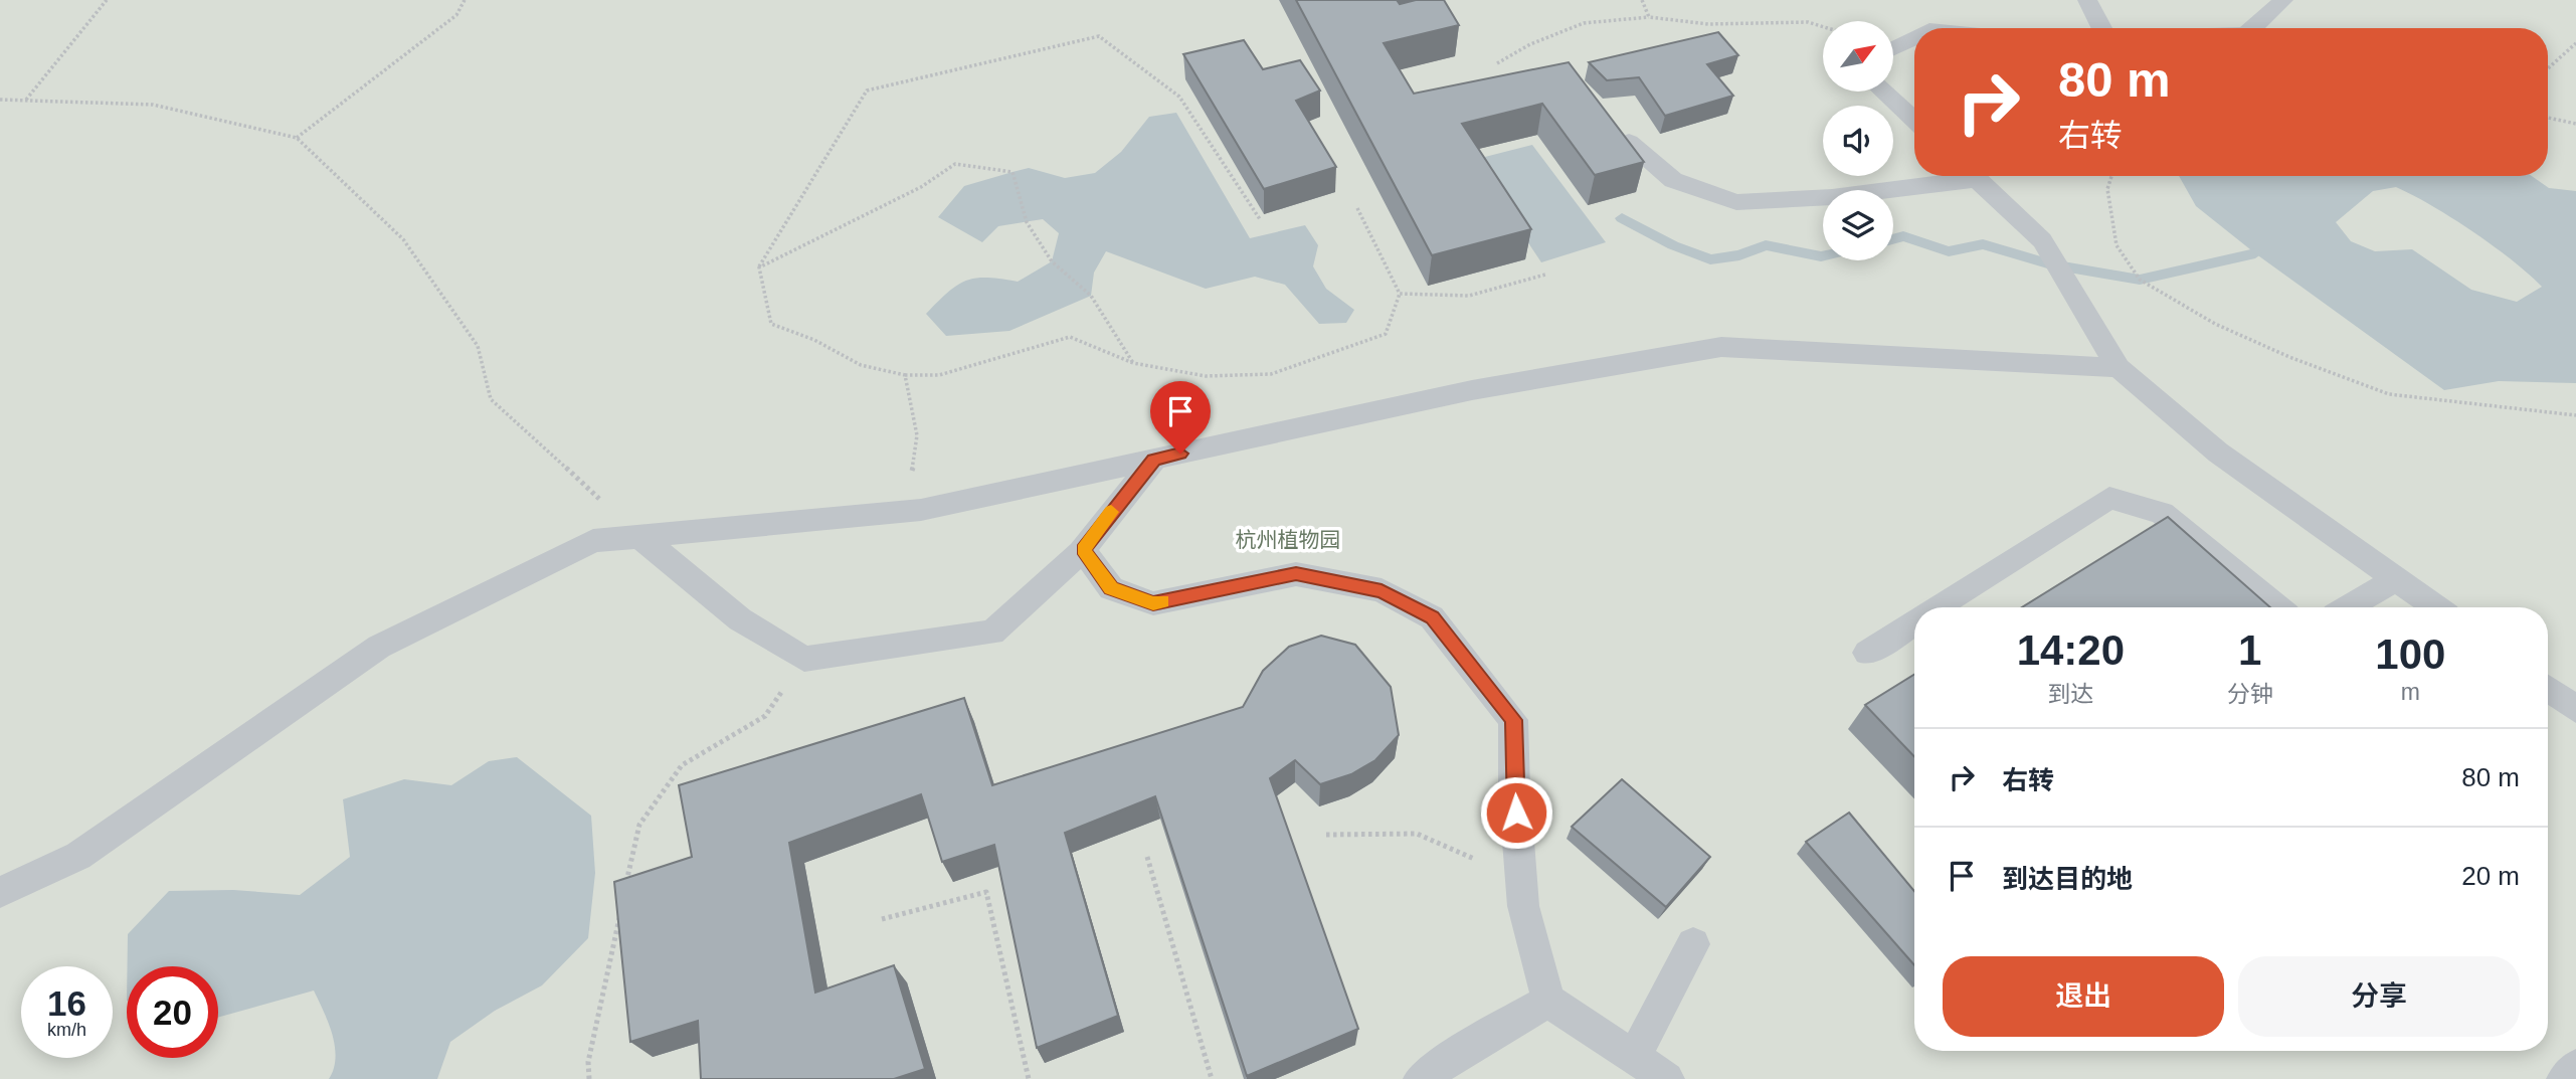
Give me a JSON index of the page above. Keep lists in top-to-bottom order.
{
  "parks": ["杭州植物园"],
  "north": "top right",
  "page": {
    "turn": ["80 m", "右转"],
    "eta": [
      "14:20",
      "到达",
      "1",
      "分钟",
      "100",
      "m"
    ],
    "list": [
      {
        "name": "右转",
        "value": "80 m"
      },
      {
        "name": "到达目的地",
        "value": "20 m"
      }
    ],
    "buttons": ["退出", "分享"],
    "speed": "16 km/h",
    "limit": "20"
  }
}
